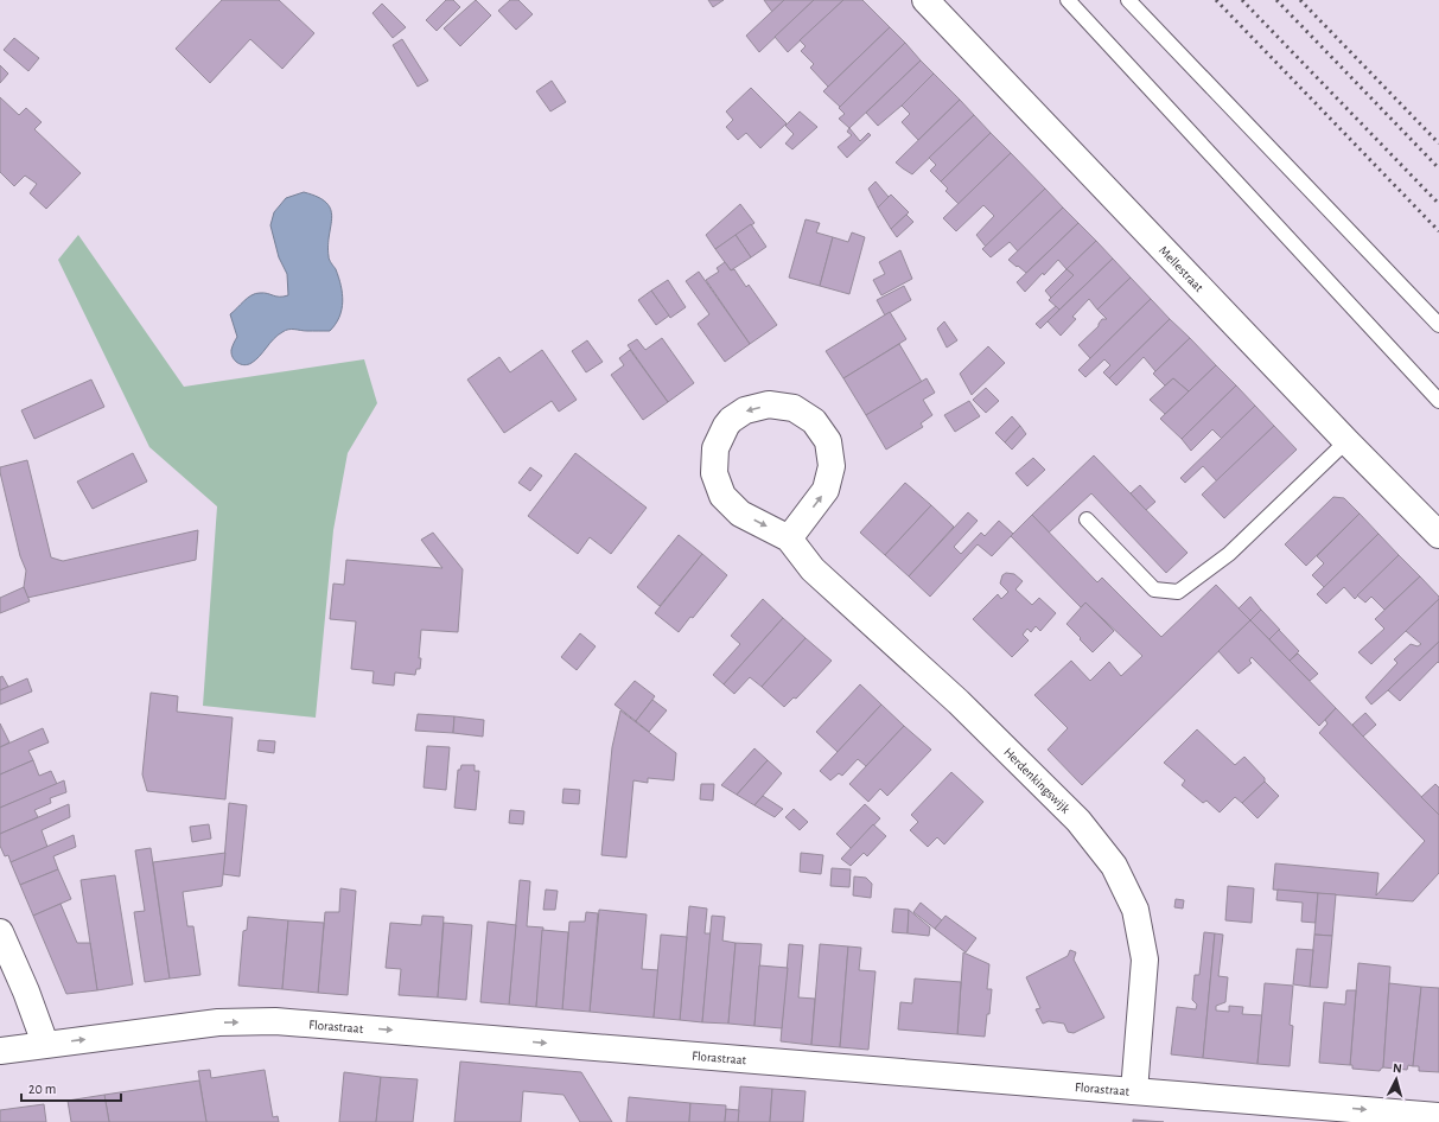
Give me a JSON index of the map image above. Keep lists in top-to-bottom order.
{
  "streets": {
    "street": ["Mellestraat", "Herdenkingswijk", "Florastraat"]
  },
  "crossings": [
    ["Herdenkingswijk", "Florastraat"]
  ],
  "one_way": ["Florastraat"],
  "scale_bar": "20 m",
  "north": "top"
}
